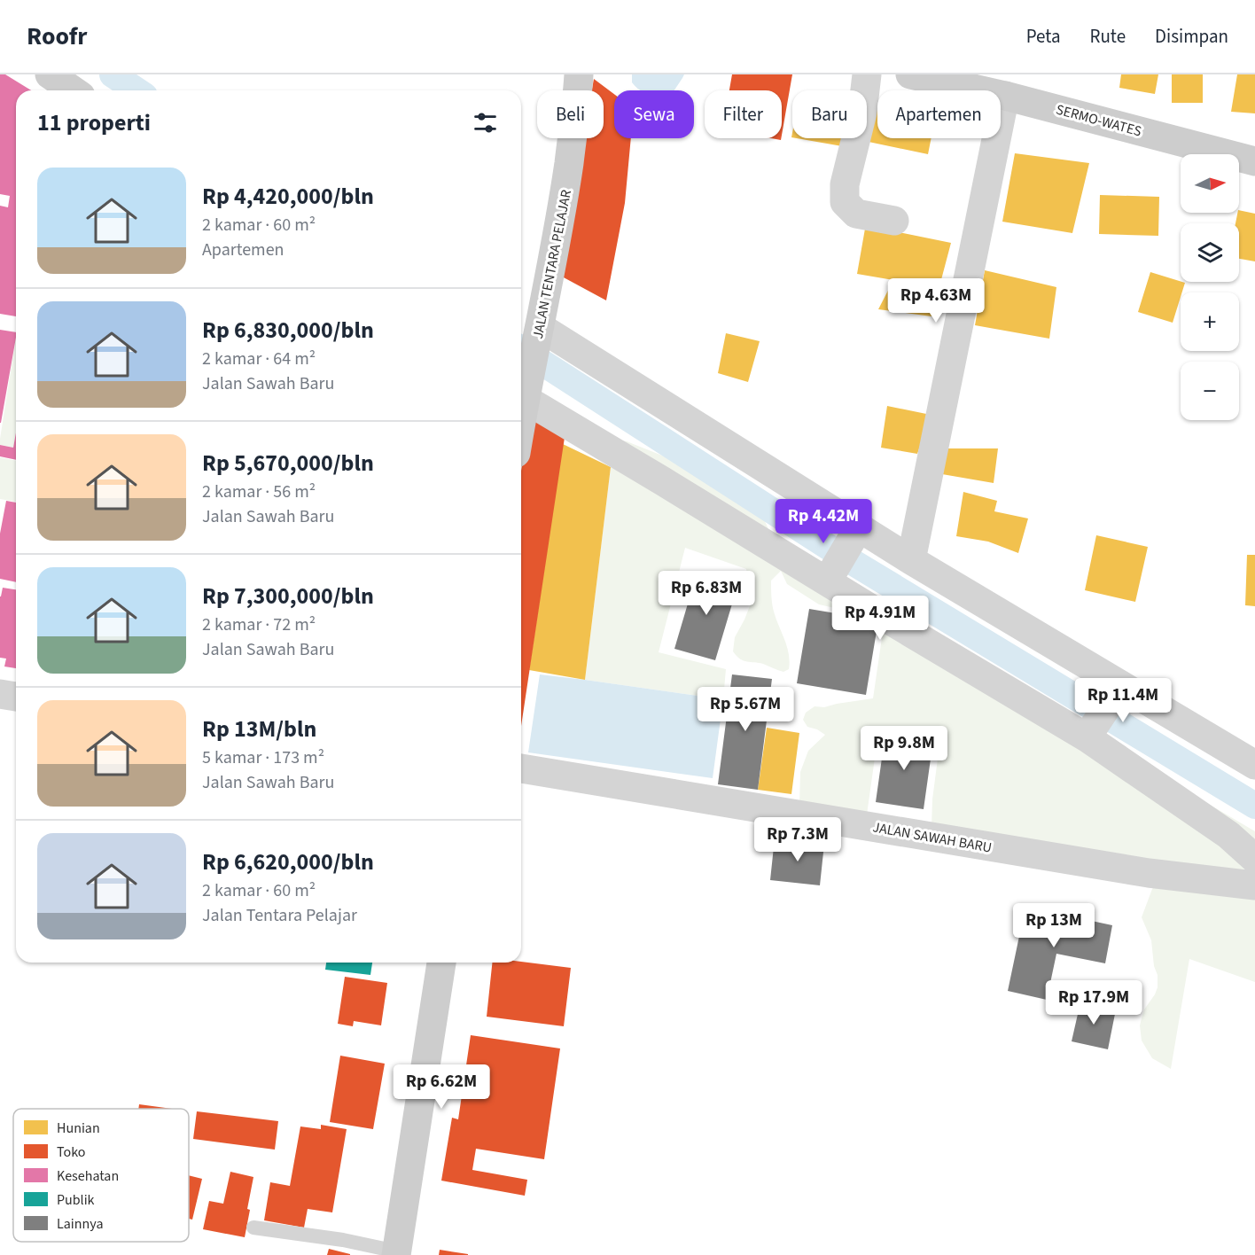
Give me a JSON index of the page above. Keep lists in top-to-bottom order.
{
  "streets": {
    "main road": ["SERMO-WATES", "JALAN TENTARA PELAJAR"],
    "street": ["JALAN SAWAH BARU"]
  },
  "legend": [
    "Hunian",
    "Toko",
    "Kesehatan",
    "Publik",
    "Lainnya"
  ],
  "north": "right",
  "page": {
    "header": "Roofr",
    "nav": ["Peta", "Rute", "Disimpan"],
    "chip": [
      "Beli",
      "Sewa",
      "Filter",
      "Baru",
      "Apartemen"
    ],
    "heading": "11 properti",
    "map_buttons": ["+", "−"],
    "list": [
      {
        "name": "Rp 4,420,000/bln",
        "note": "2 kamar · 60 m² · Apartemen"
      },
      {
        "name": "Rp 6,830,000/bln",
        "note": "2 kamar · 64 m² · Jalan Sawah Baru"
      },
      {
        "name": "Rp 5,670,000/bln",
        "note": "2 kamar · 56 m² · Jalan Sawah Baru"
      },
      {
        "name": "Rp 7,300,000/bln",
        "note": "2 kamar · 72 m² · Jalan Sawah Baru"
      },
      {
        "name": "Rp 13M/bln",
        "note": "5 kamar · 173 m² · Jalan Sawah Baru"
      },
      {
        "name": "Rp 6,620,000/bln",
        "note": "2 kamar · 60 m² · Jalan Tentara Pelajar"
      }
    ],
    "price": [
      "Rp 4.63M",
      "Rp 4.42M",
      "Rp 6.83M",
      "Rp 4.91M",
      "Rp 11.4M",
      "Rp 5.67M",
      "Rp 9.8M",
      "Rp 7.3M",
      "Rp 13M",
      "Rp 17.9M",
      "Rp 6.62M"
    ]
  }
}
